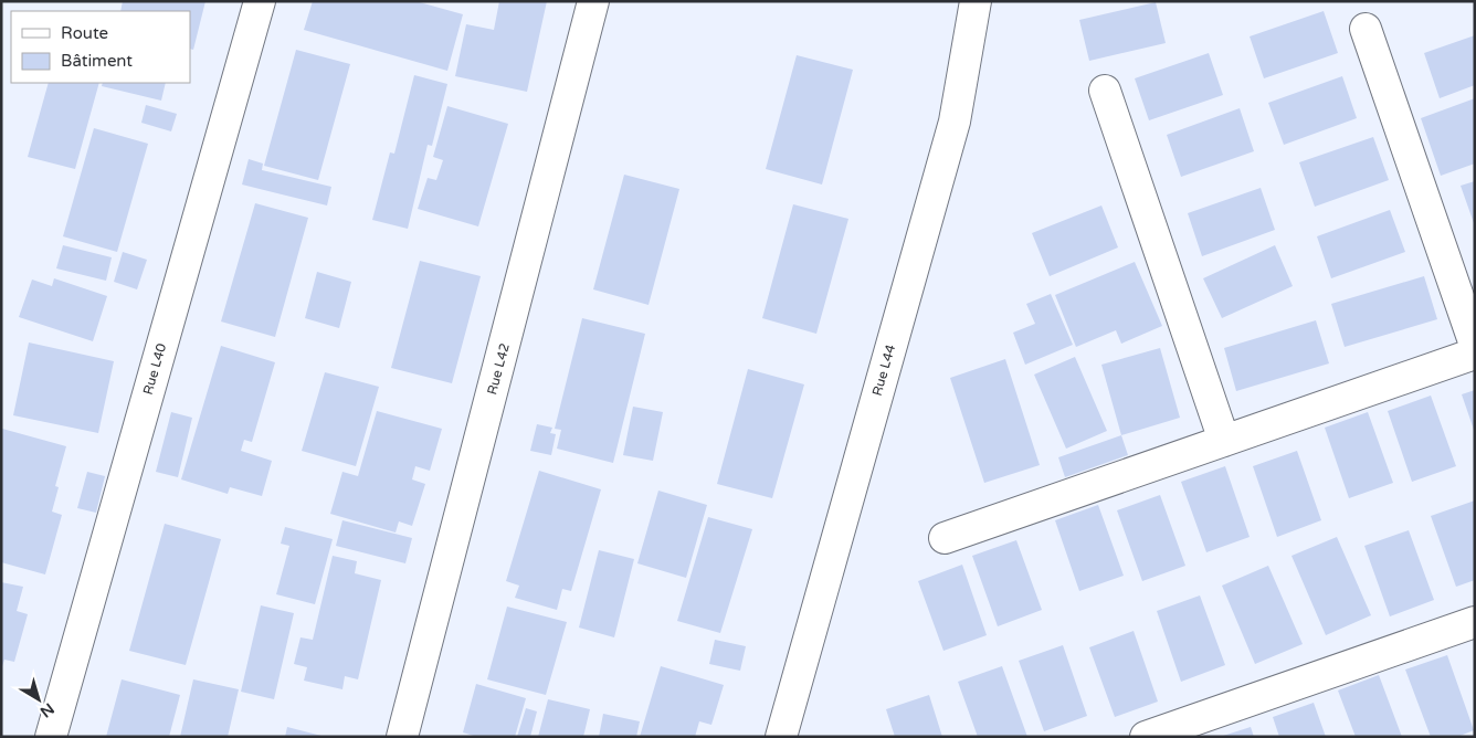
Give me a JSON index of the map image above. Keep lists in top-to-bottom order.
{
  "streets": {
    "street": ["Rue L40", "Rue L42", "Rue L44"]
  },
  "legend": ["Route", "Bâtiment"],
  "north": "bottom right"
}
